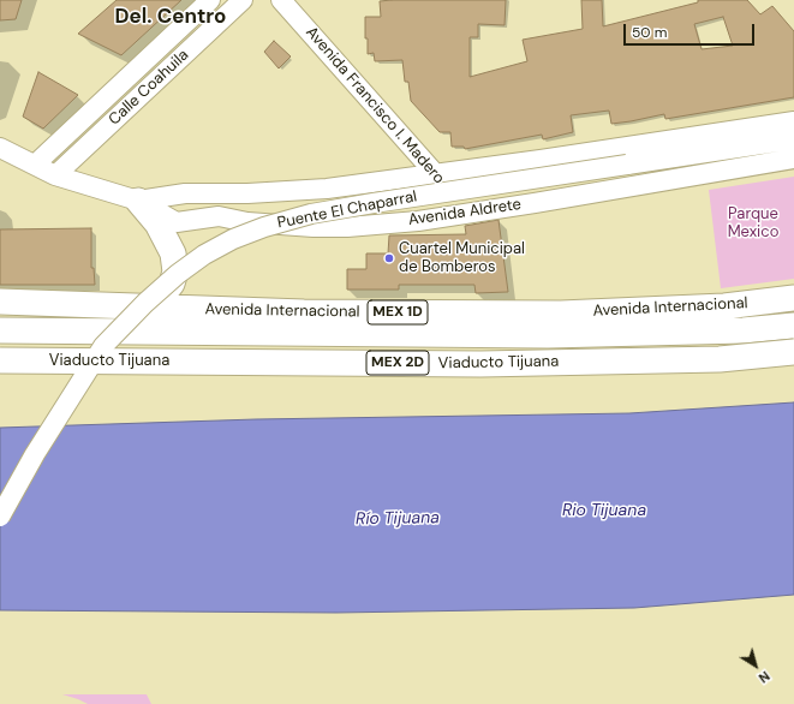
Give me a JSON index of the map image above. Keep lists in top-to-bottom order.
{
  "streets": {
    "highway": [
      "Avenida Internacional",
      "MEX 1D",
      "Viaducto Tijuana",
      "MEX 2D"
    ],
    "main road": [
      "Calle Coahuila",
      "Avenida Francisco I. Madero",
      "Puente El Chaparral",
      "Avenida Aldrete"
    ]
  },
  "crossings": [
    ["Calle Coahuila", "Avenida Aldrete"],
    ["Avenida Francisco I. Madero", "Avenida Aldrete"]
  ],
  "districts": ["Del. Centro"],
  "water": ["Rio Tijuana", "Río Tijuana"],
  "parks": ["Parque Mexico"],
  "places": ["Cuartel Municipal de Bomberos"],
  "scale_bar": "50 m",
  "north": "bottom right"
}
